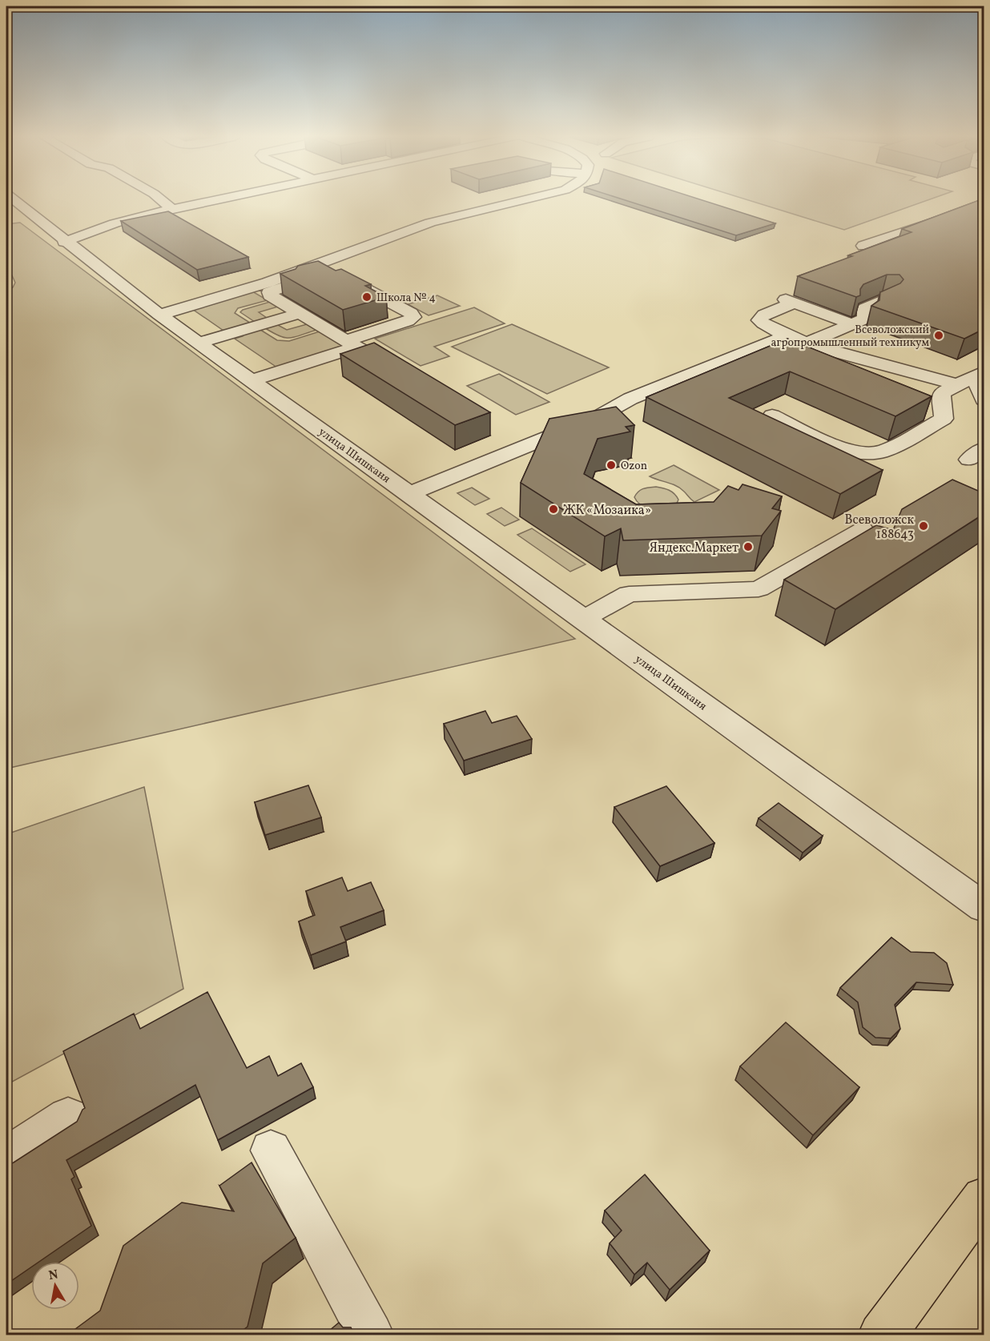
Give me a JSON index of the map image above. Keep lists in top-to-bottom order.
{
  "streets": {
    "street": ["улица Шишканя"]
  },
  "places": [
    "Школа № 4",
    "Всеволожский агропромышленный техникум",
    "Ozon",
    "ЖК «Мозаика»",
    "Всеволожск 188643",
    "Яндекс.Маркет"
  ],
  "north": "top"
}
